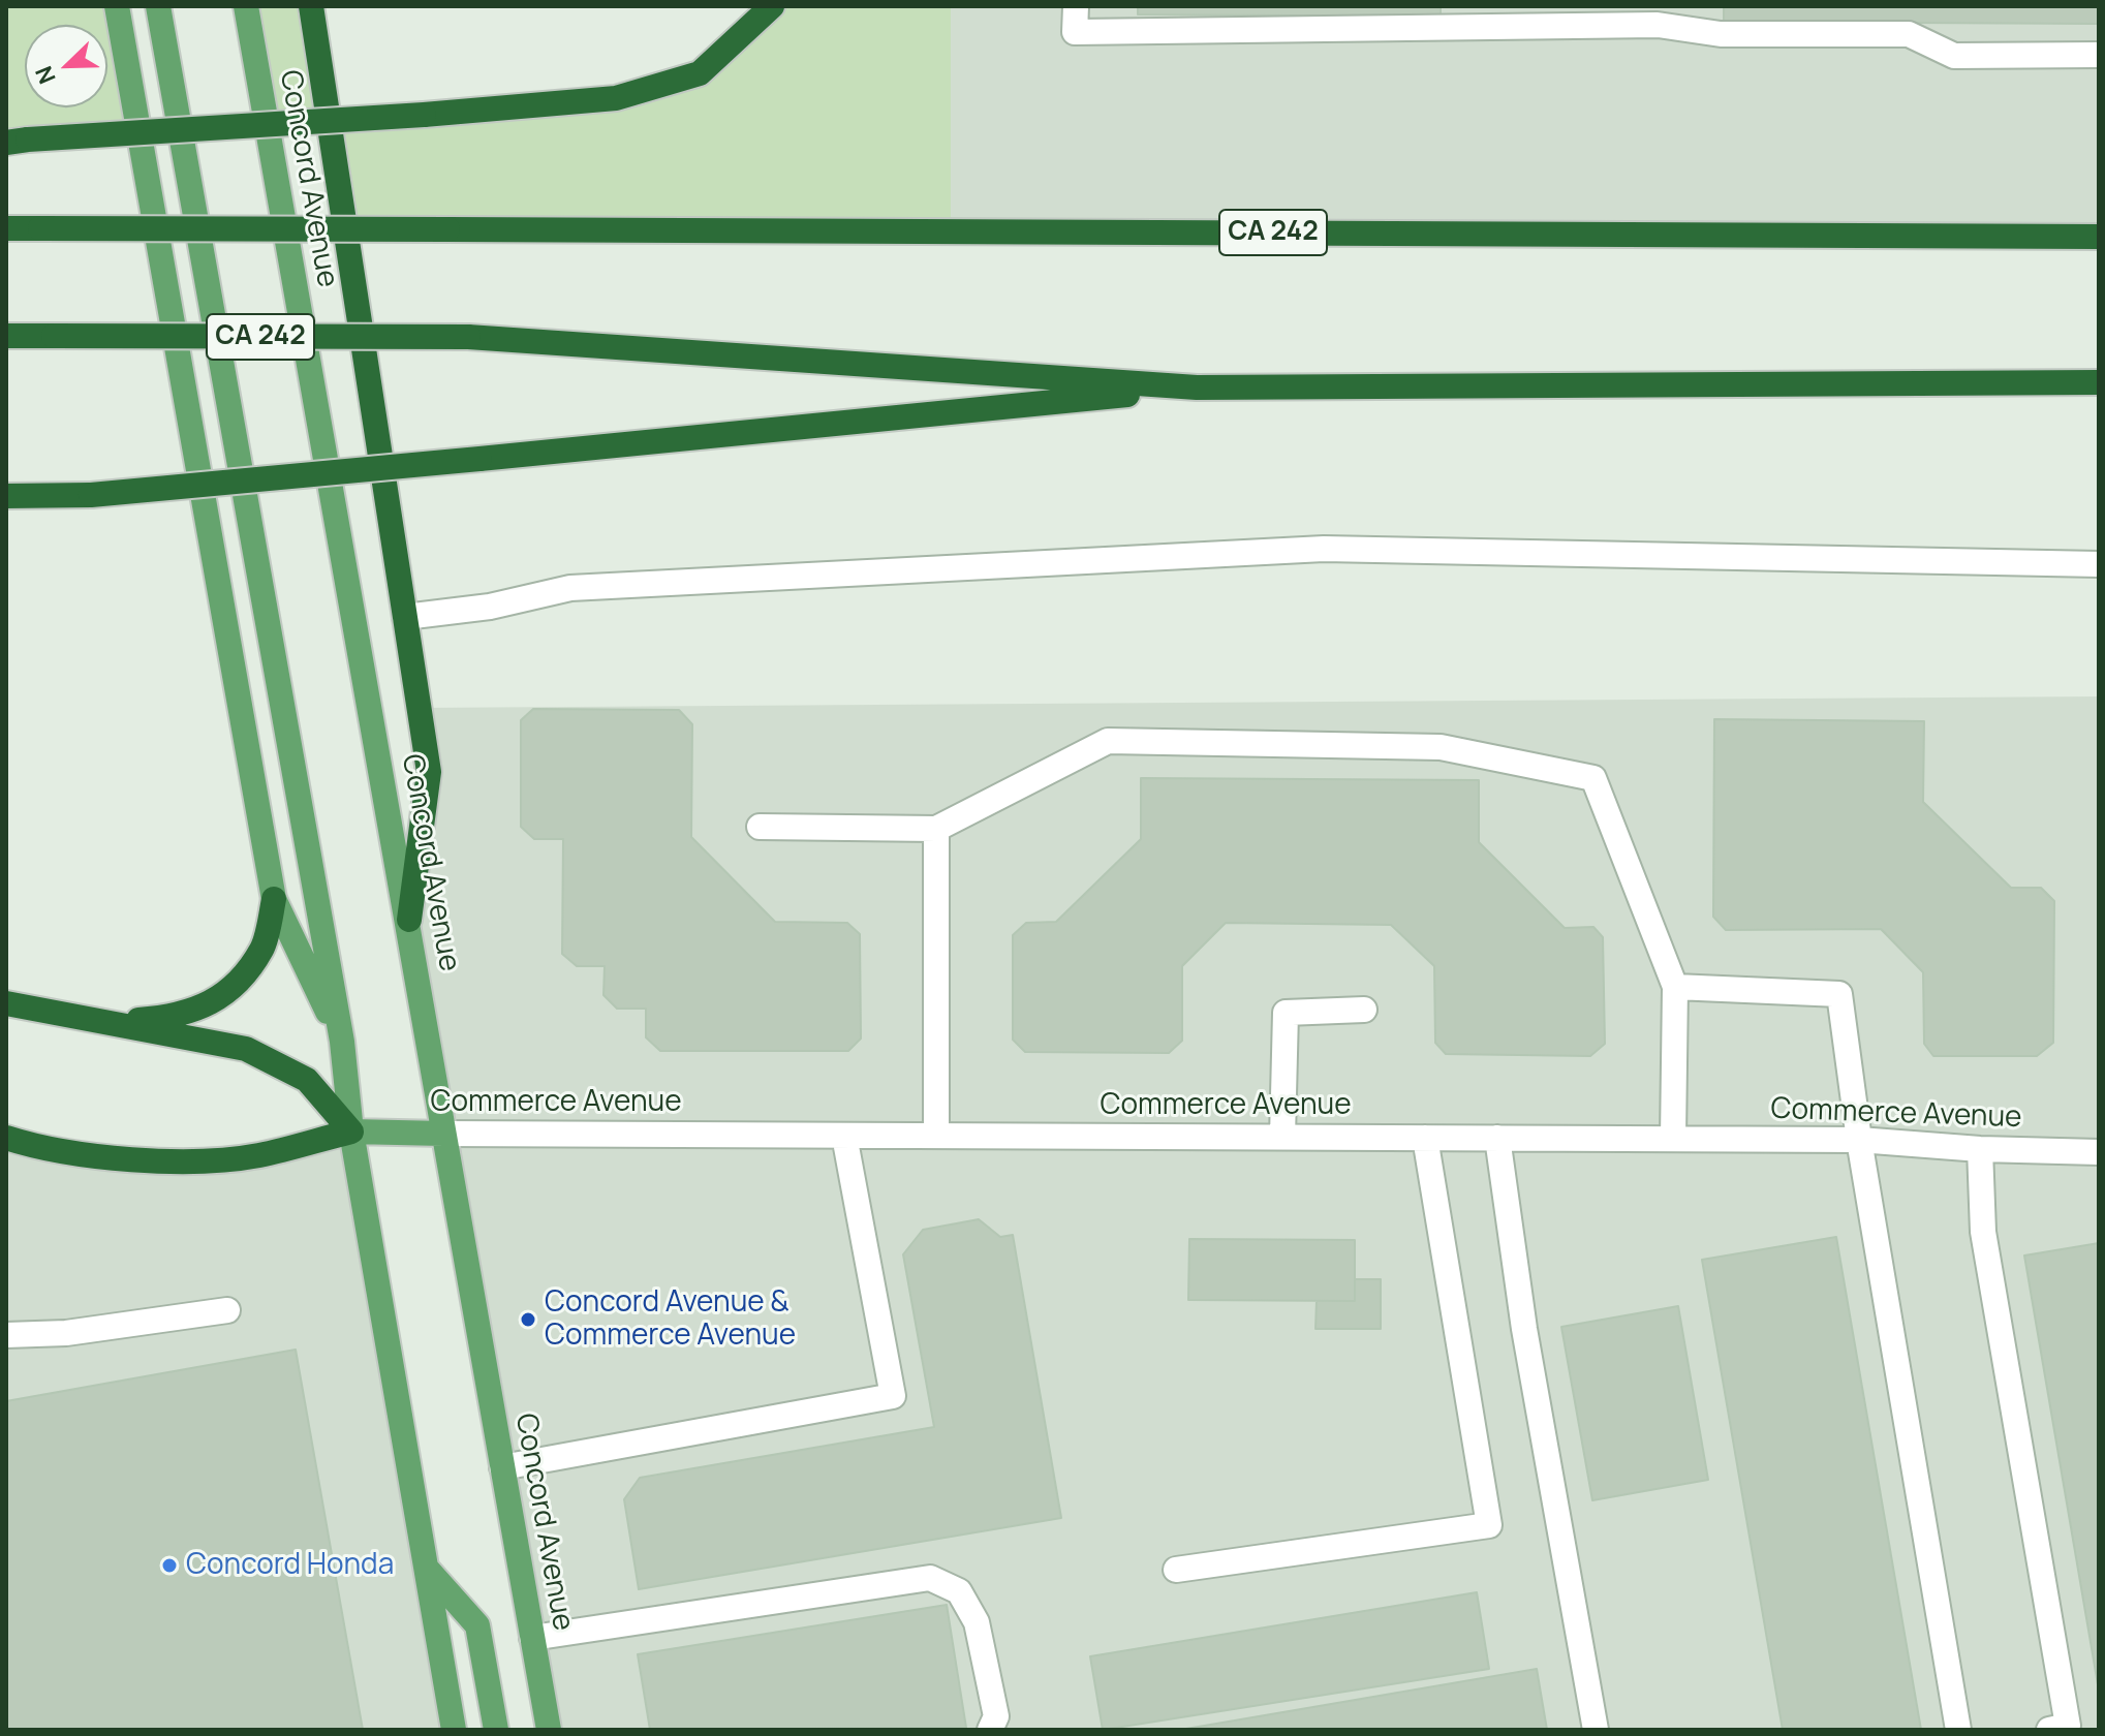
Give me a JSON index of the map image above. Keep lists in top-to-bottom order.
{
  "streets": {
    "highway": ["CA 242"],
    "main road": ["Concord Avenue", "Commerce Avenue"]
  },
  "crossings": [
    ["Concord Avenue", "Commerce Avenue"]
  ],
  "places": ["Concord Avenue & Commerce Avenue", "Concord Honda"],
  "north": "bottom left"
}
